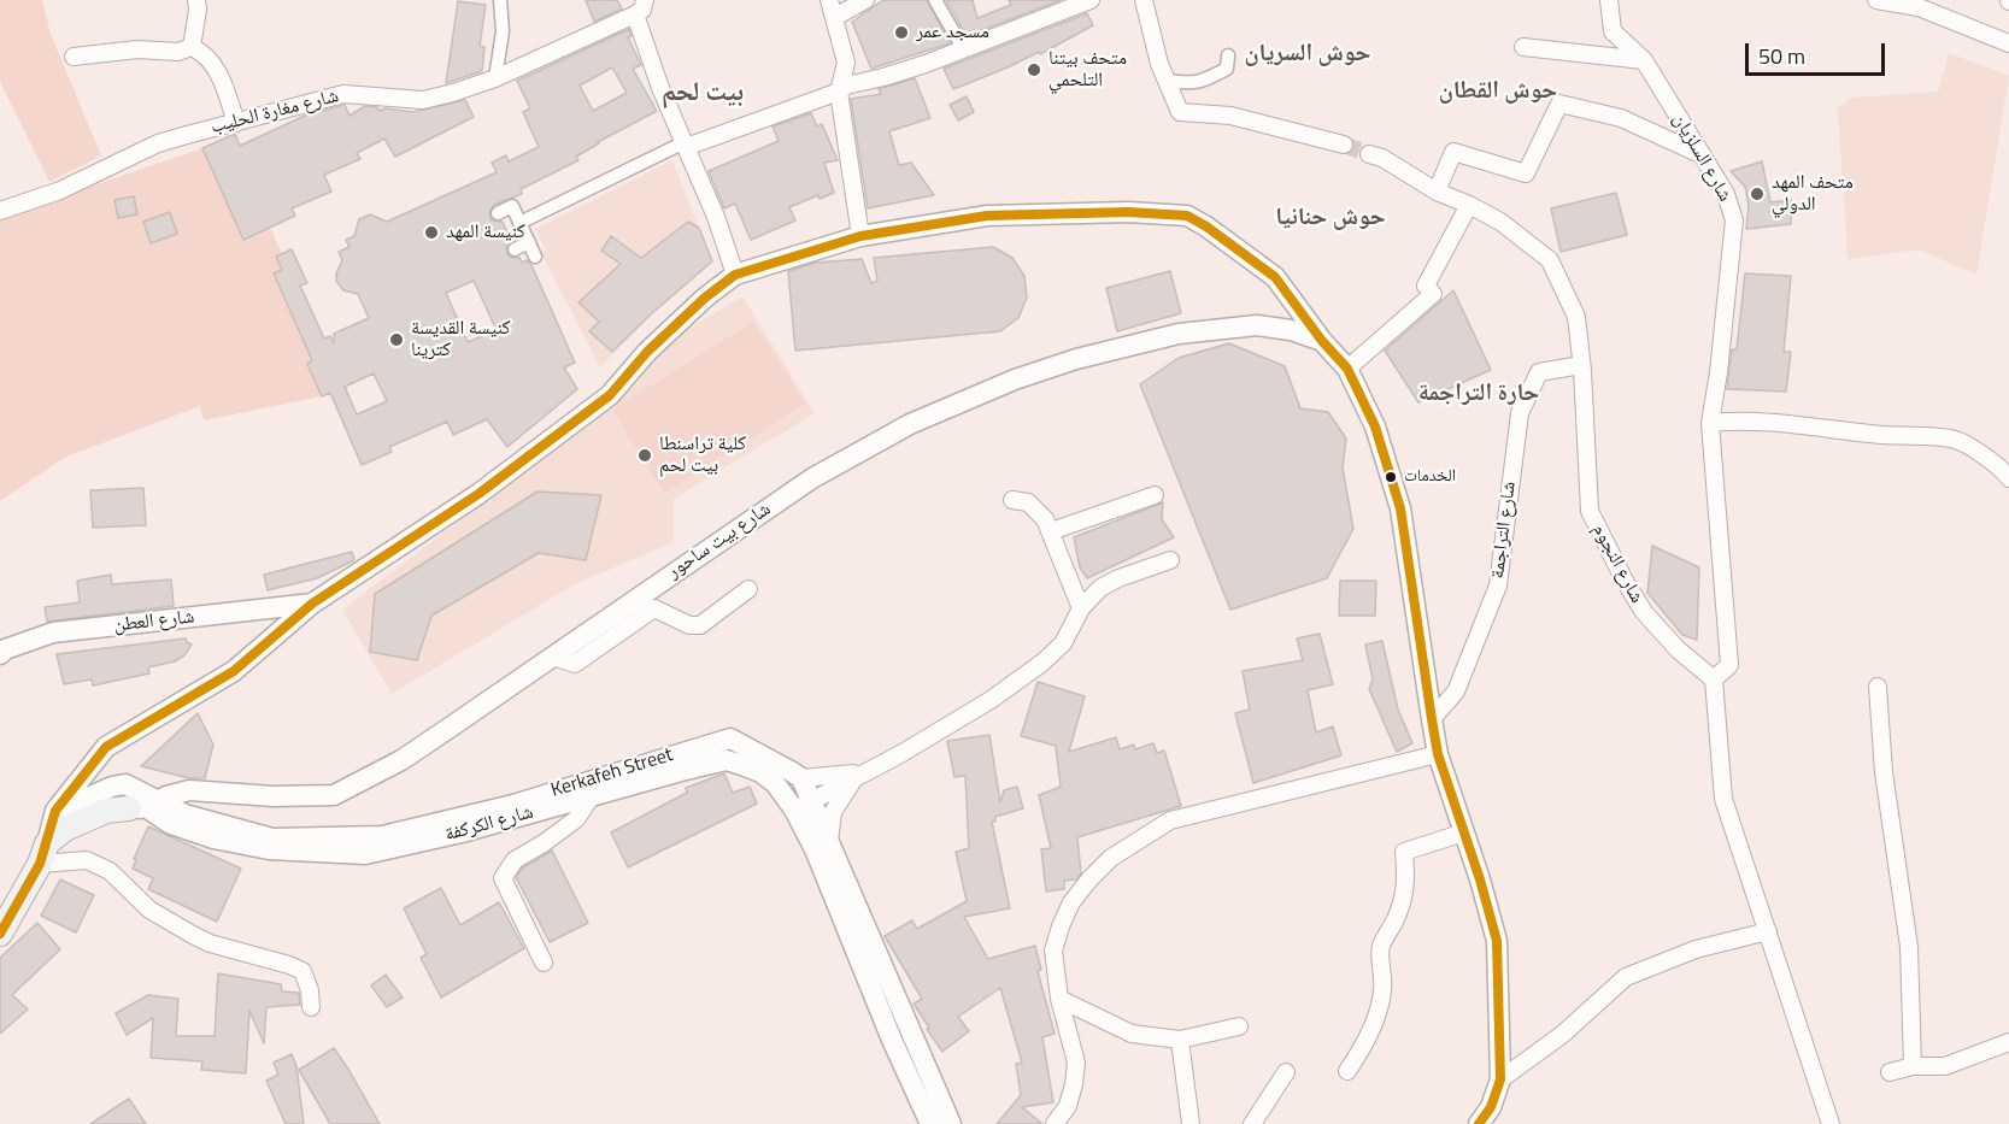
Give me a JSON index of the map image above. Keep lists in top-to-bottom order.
{
  "streets": {
    "street": [
      "شارع مغارة الحليب",
      "شارع السلزيان",
      "شارع التراجمة",
      "شارع بيت ساحور",
      "شارع النجوم",
      "شارع العطن",
      "Kerkafeh Street",
      "شارع الكركفة"
    ]
  },
  "crossings": [
    ["شارع السلزيان", "شارع النجوم"],
    ["شارع التراجمة", "شارع النجوم"],
    ["شارع بيت ساحور", "شارع الكركفة"],
    ["Kerkafeh Street", "شارع الكركفة"]
  ],
  "districts": [
    "حوش السريان",
    "حوش القطان",
    "بيت لحم",
    "حوش حنانيا",
    "حارة التراجمة"
  ],
  "places": [
    "مسجد عمر",
    "متحف بيتنا التلحمي",
    "متحف المهد الدولي",
    "كنيسة المهد",
    "كنيسة القديسة كترينا",
    "كلية تراسنطا بيت لحم",
    "الخدمات"
  ],
  "scale_bar": "50 m"
}
